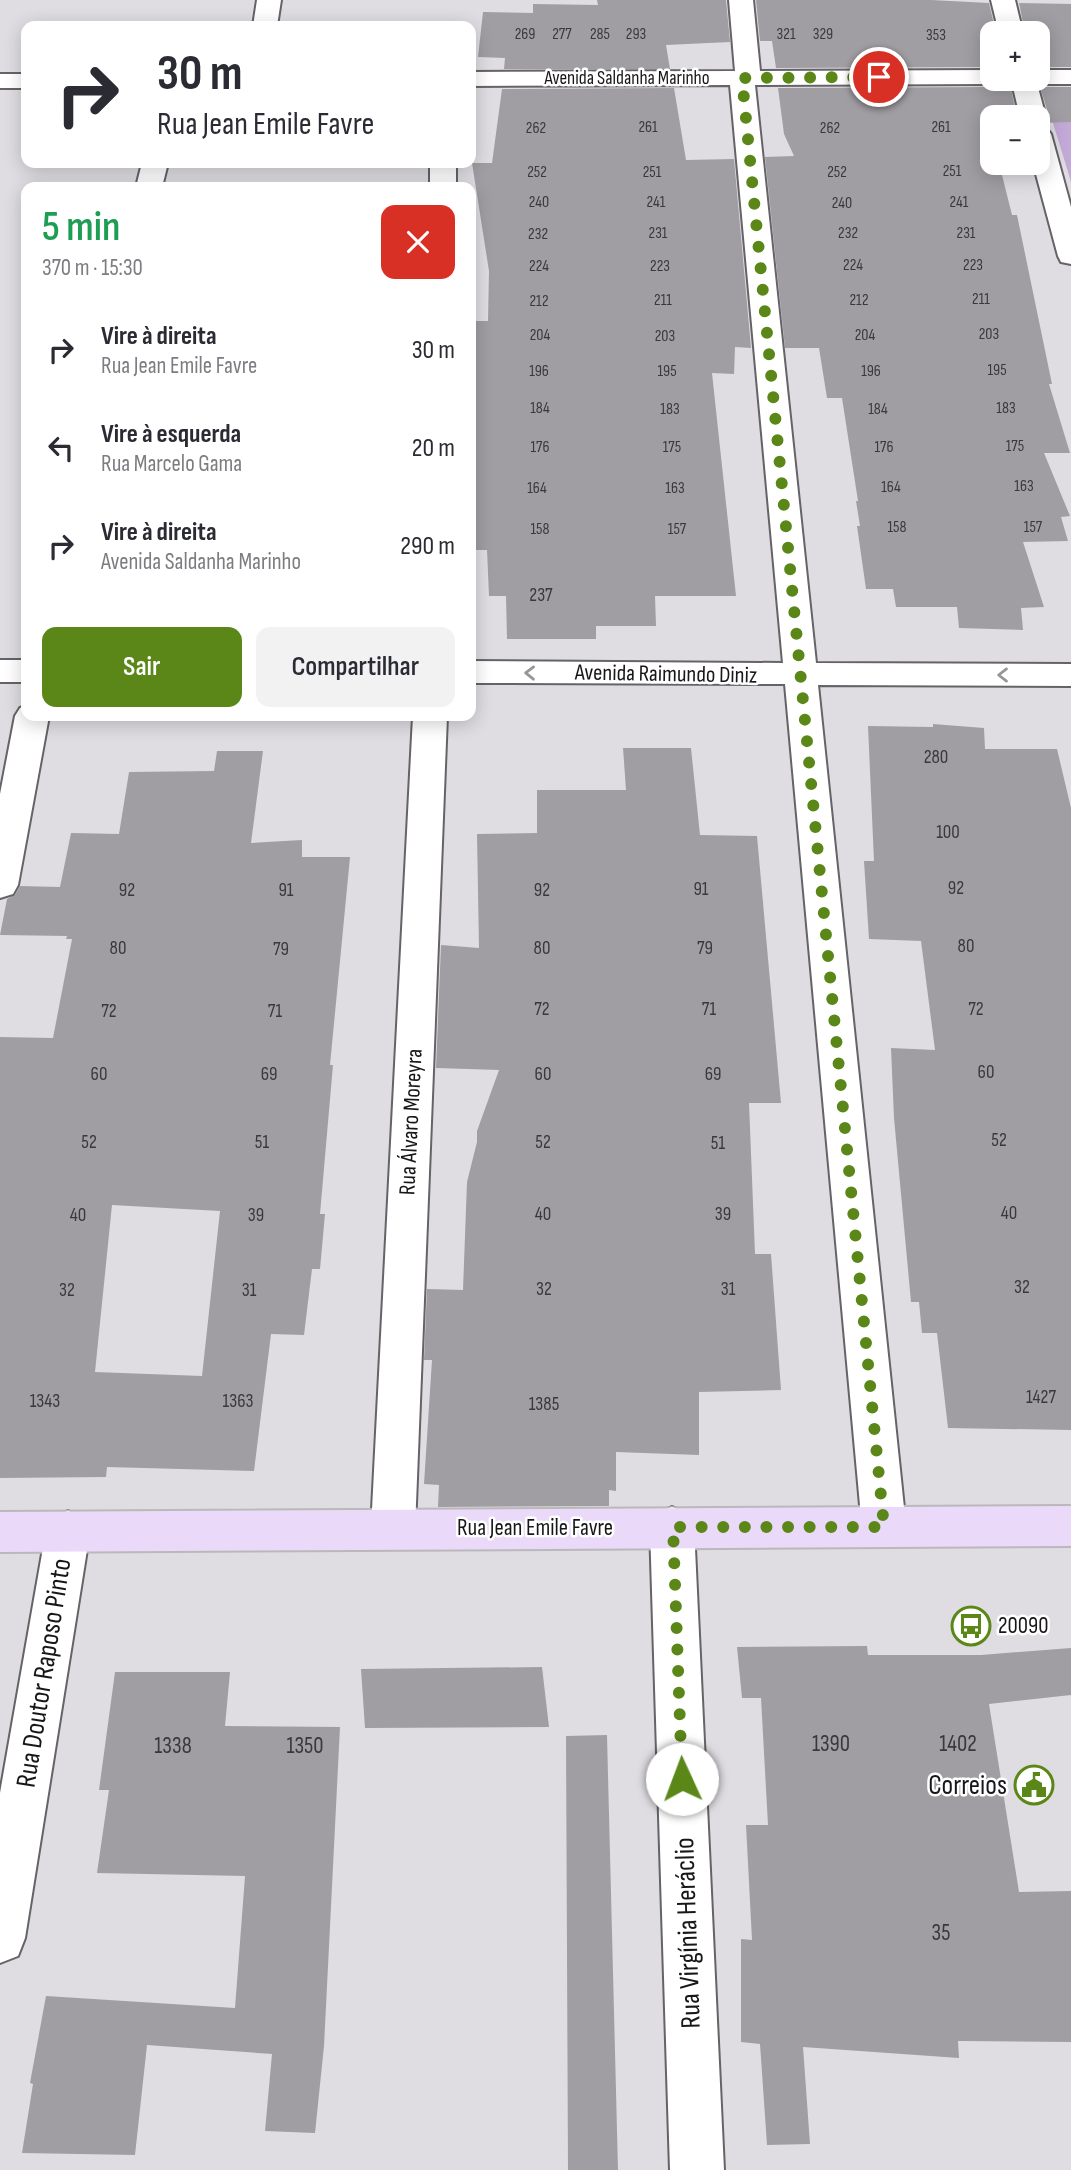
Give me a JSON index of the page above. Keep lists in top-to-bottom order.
{
  "streets": {
    "main road": ["Rua Jean Emile Favre"],
    "street": [
      "Avenida Saldanha Marinho",
      "Avenida Raimundo Diniz",
      "Rua Álvaro Moreyra",
      "Rua Doutor Raposo Pinto",
      "Rua Virgínia Heráclio"
    ]
  },
  "crossings": [
    ["Rua Álvaro Moreyra", "Rua Jean Emile Favre"],
    ["Rua Jean Emile Favre", "Rua Doutor Raposo Pinto"],
    ["Rua Jean Emile Favre", "Rua Virgínia Heráclio"]
  ],
  "one_way": ["Avenida Raimundo Diniz"],
  "places": {
    "bus stop": ["20090"],
    "public building": ["Correios"]
  },
  "house_numbers": [
    "269",
    "277",
    "285",
    "293",
    "321",
    "329",
    "353",
    "261",
    "261",
    "262",
    "262",
    "251",
    "252",
    "251",
    "252",
    "240",
    "241",
    "241",
    "240",
    "231",
    "232",
    "231",
    "232",
    "224",
    "223",
    "224",
    "223",
    "211",
    "211",
    "212",
    "212",
    "203",
    "204",
    "204",
    "203",
    "195",
    "196",
    "195",
    "196",
    "184",
    "183",
    "183",
    "184",
    "175",
    "176",
    "175",
    "176",
    "163",
    "164",
    "164",
    "163",
    "158",
    "157",
    "158",
    "157",
    "237",
    "280",
    "100",
    "92",
    "91",
    "92",
    "91",
    "92",
    "80",
    "80",
    "80",
    "79",
    "79",
    "72",
    "71",
    "72",
    "72",
    "71",
    "60",
    "60",
    "69",
    "60",
    "69",
    "52",
    "52",
    "51",
    "52",
    "51",
    "40",
    "40",
    "39",
    "40",
    "39",
    "32",
    "32",
    "31",
    "32",
    "31",
    "1427",
    "1343",
    "1363",
    "1385",
    "1390",
    "1402",
    "1338",
    "1350",
    "35"
  ],
  "page": {
    "map_buttons": ["+", "−"],
    "turn": ["30 m", "Rua Jean Emile Favre"],
    "heading": ["5 min", "370 m · 15:30"],
    "list": [
      {
        "name": "Vire à direita",
        "note": "Rua Jean Emile Favre",
        "value": "30 m"
      },
      {
        "name": "Vire à esquerda",
        "note": "Rua Marcelo Gama",
        "value": "20 m"
      },
      {
        "name": "Vire à direita",
        "note": "Avenida Saldanha Marinho",
        "value": "290 m"
      }
    ],
    "buttons": ["Sair", "Compartilhar"]
  }
}
